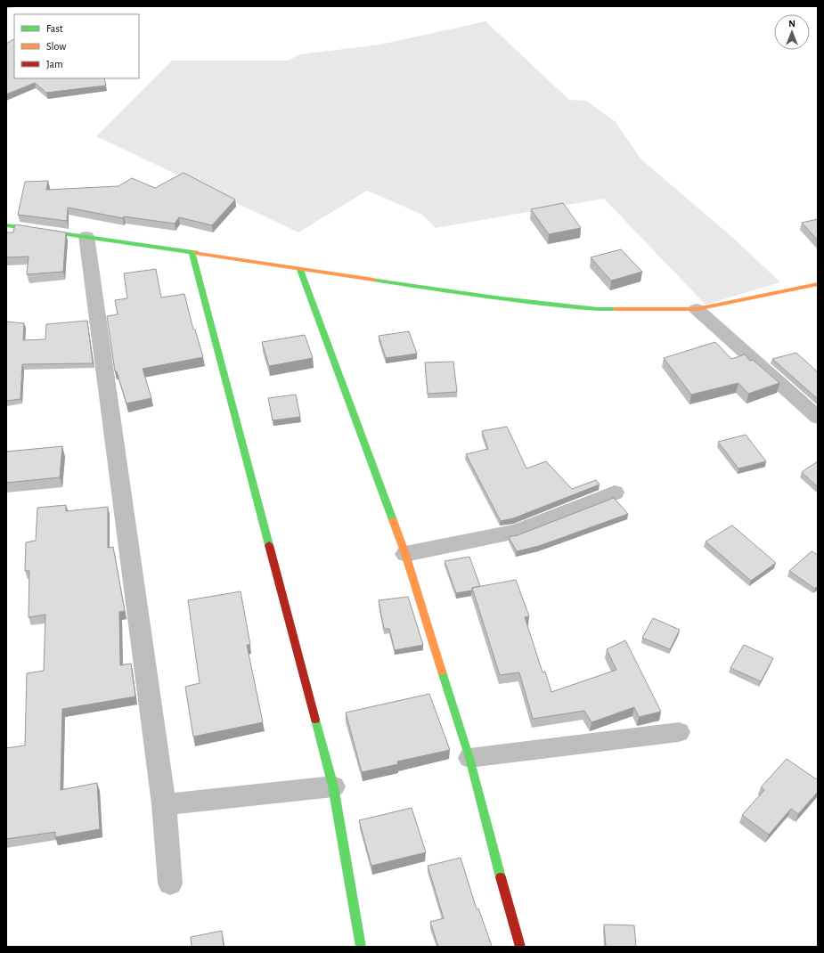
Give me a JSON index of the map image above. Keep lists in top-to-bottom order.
{
  "legend": ["Fast", "Slow", "Jam"],
  "north": "top"
}
